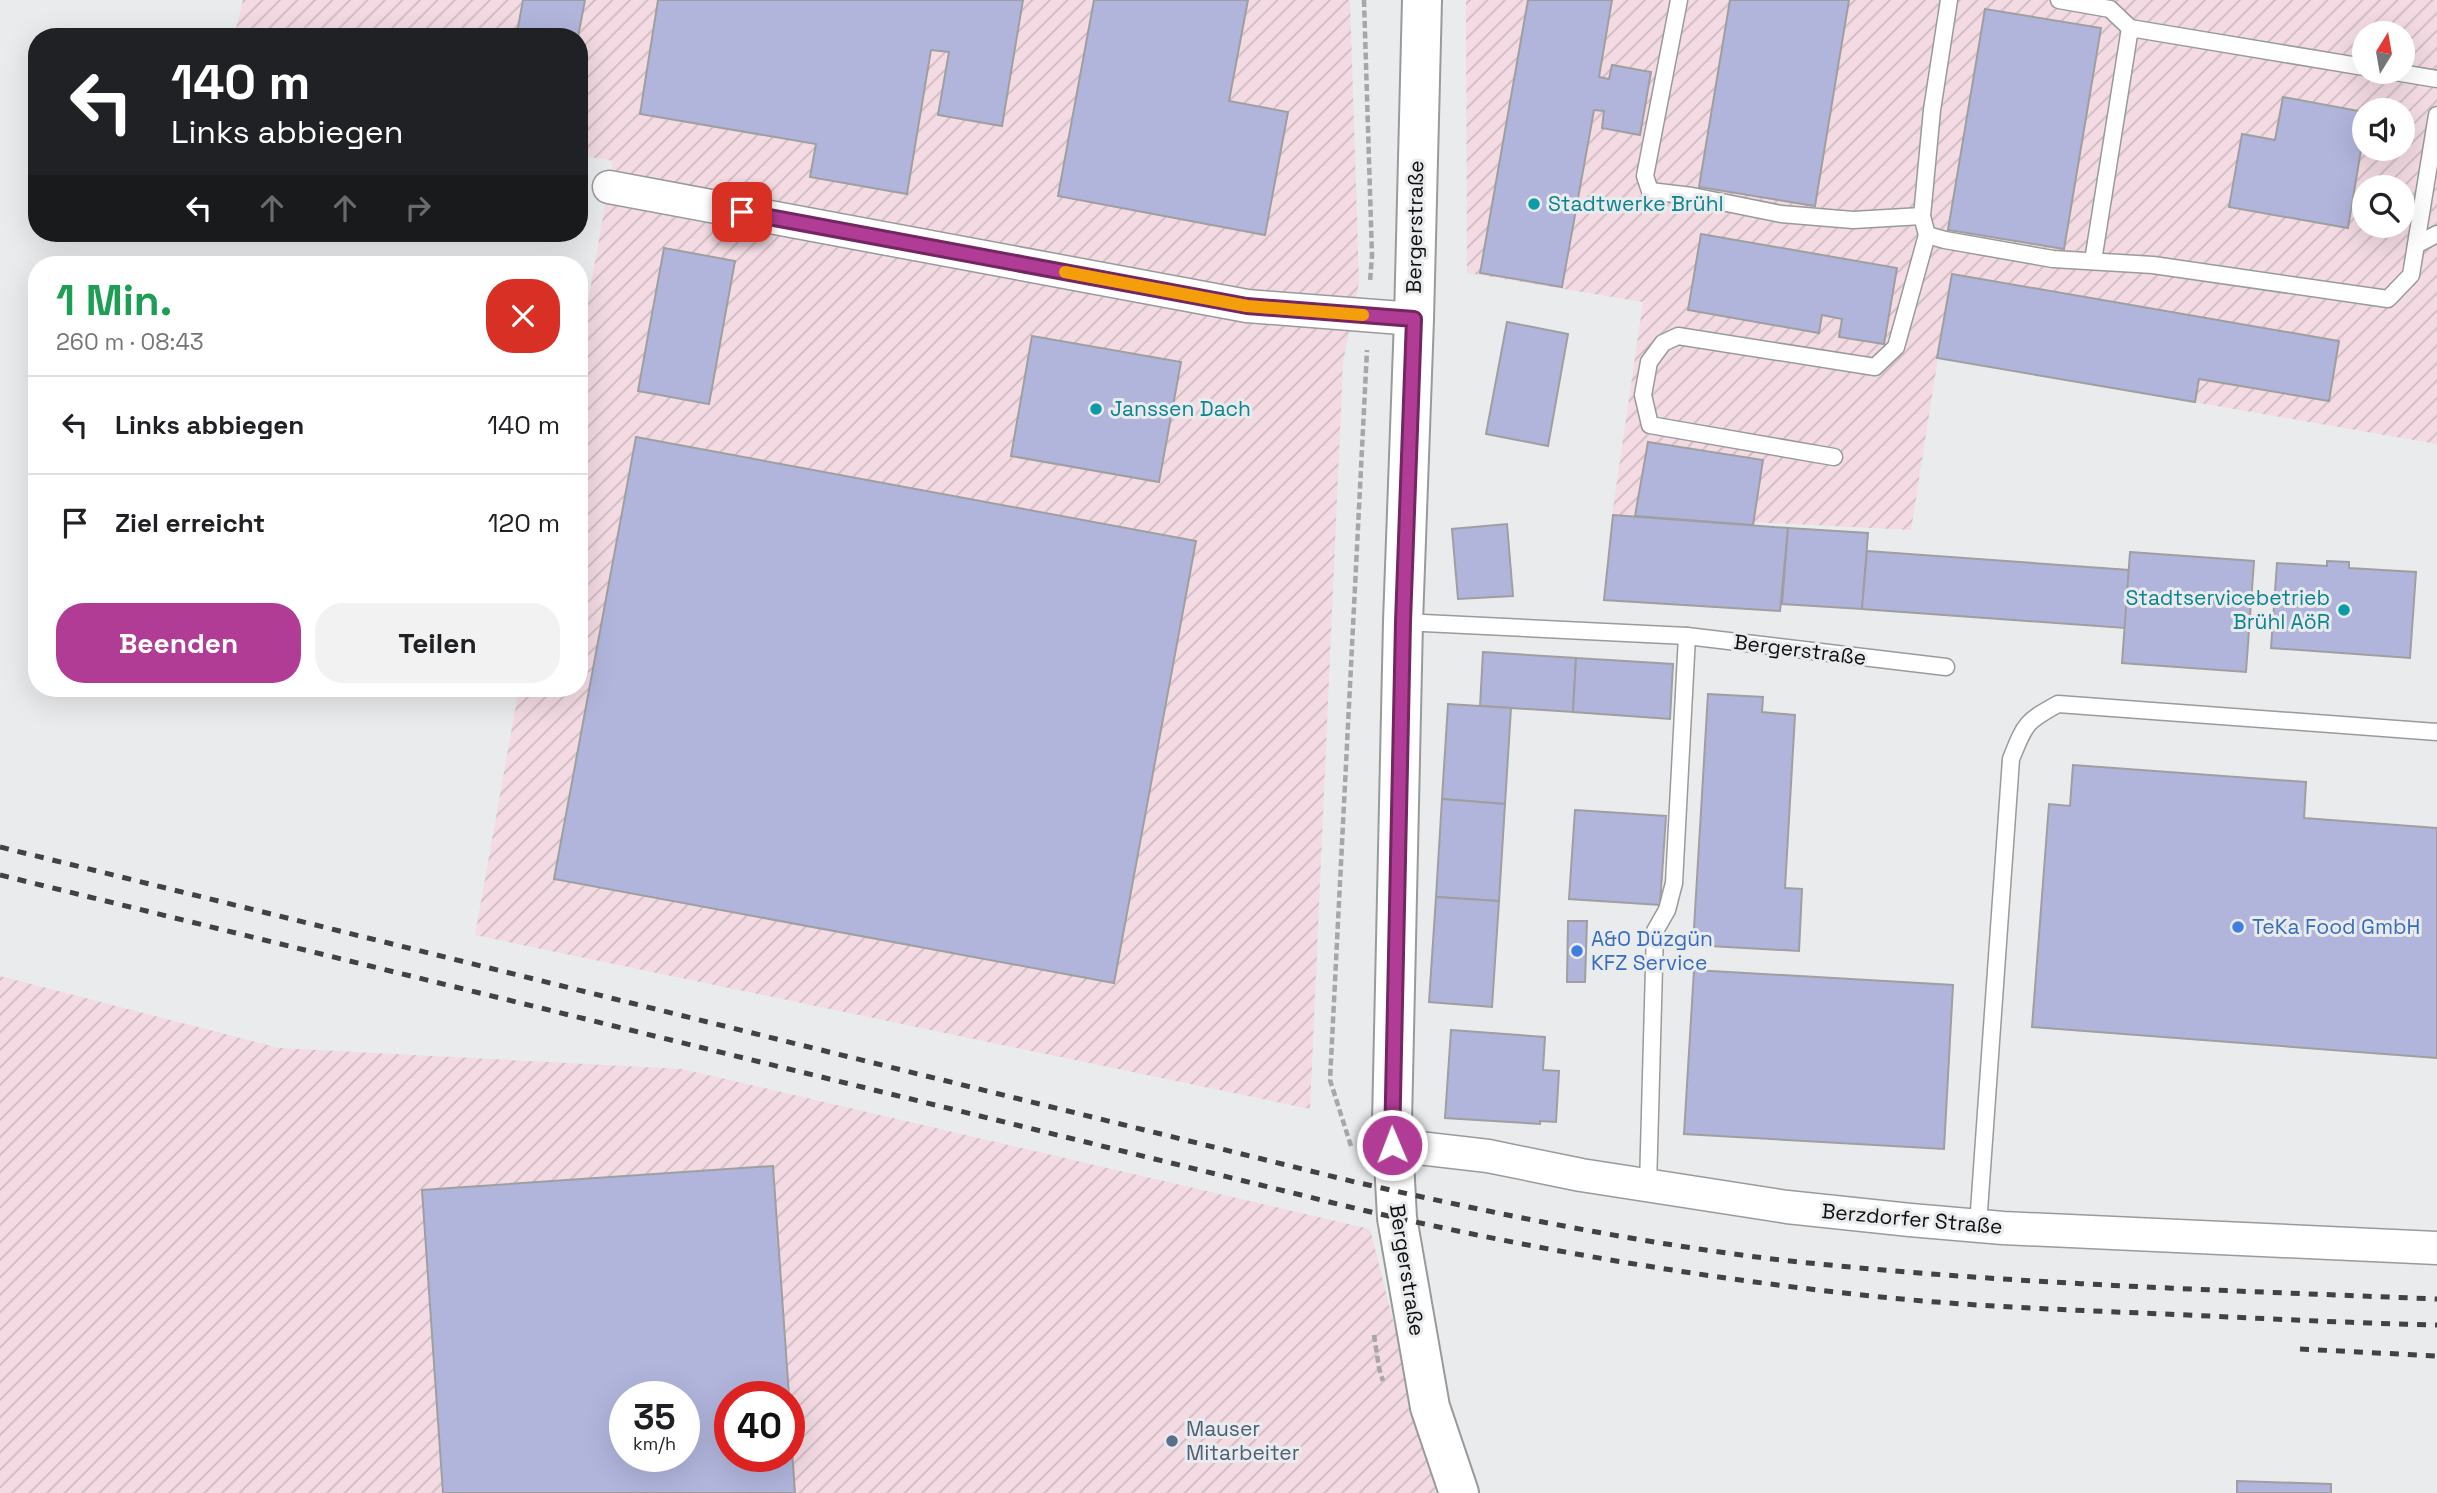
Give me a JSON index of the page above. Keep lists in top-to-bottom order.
{
  "streets": {
    "street": ["Bergerstraße", "Berzdorfer Straße"]
  },
  "crossings": [
    ["Bergerstraße", "Berzdorfer Straße"]
  ],
  "places": [
    "Stadtwerke Brühl",
    "Janssen Dach",
    "Stadtservicebetrieb Brühl AöR",
    "TeKa Food GmbH",
    "A&O Düzgün KFZ Service",
    "Mauser Mitarbeiter"
  ],
  "north": "top",
  "page": {
    "turn": ["140 m", "Links abbiegen"],
    "heading": ["1 Min.", "260 m · 08:43"],
    "list": [
      {
        "name": "Links abbiegen",
        "value": "140 m"
      },
      {
        "name": "Ziel erreicht",
        "value": "120 m"
      }
    ],
    "buttons": ["Beenden", "Teilen"],
    "speed": "35 km/h",
    "limit": "40"
  }
}
